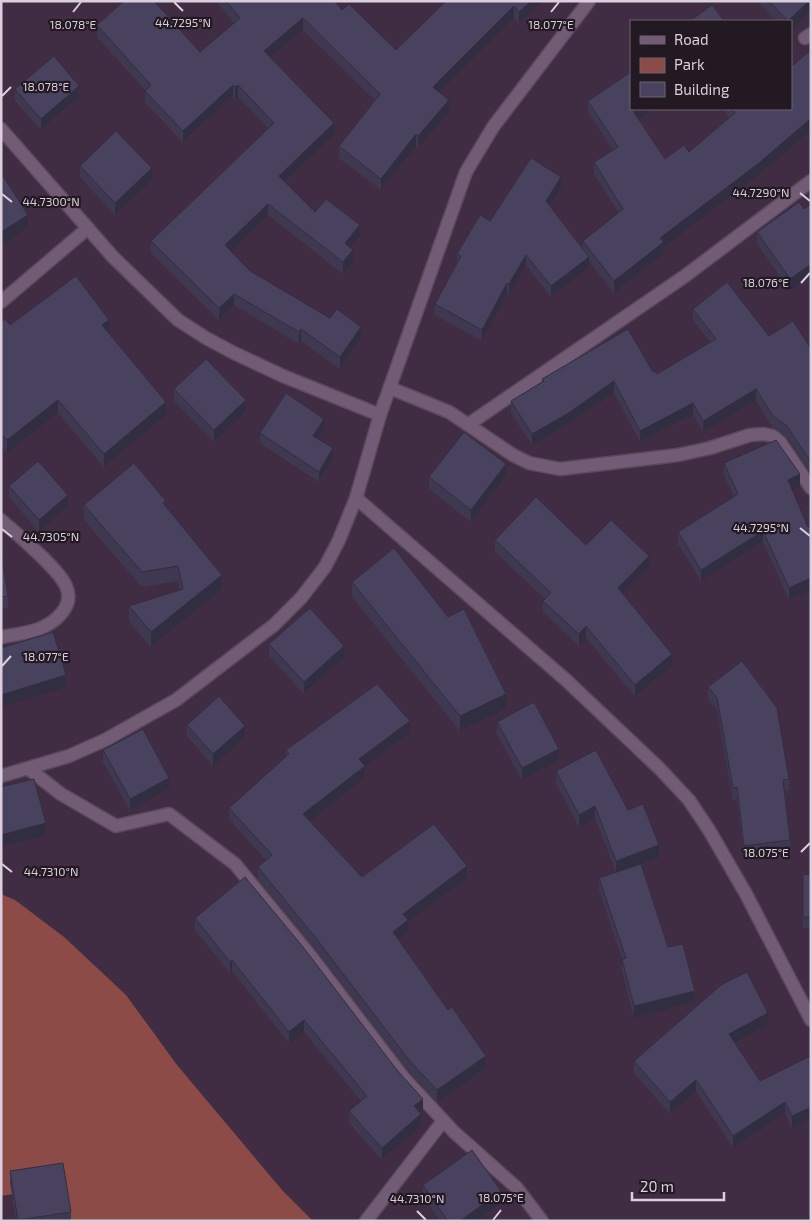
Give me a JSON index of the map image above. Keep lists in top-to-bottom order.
{
  "legend": ["Road", "Park", "Building"],
  "scale_bar": "20 m",
  "coordinates": [
    "44.7295°N",
    "18.078°E",
    "18.077°E",
    "44.7290°N",
    "44.7300°N",
    "18.076°E",
    "44.7305°N",
    "18.075°E",
    "44.7310°N"
  ]
}
